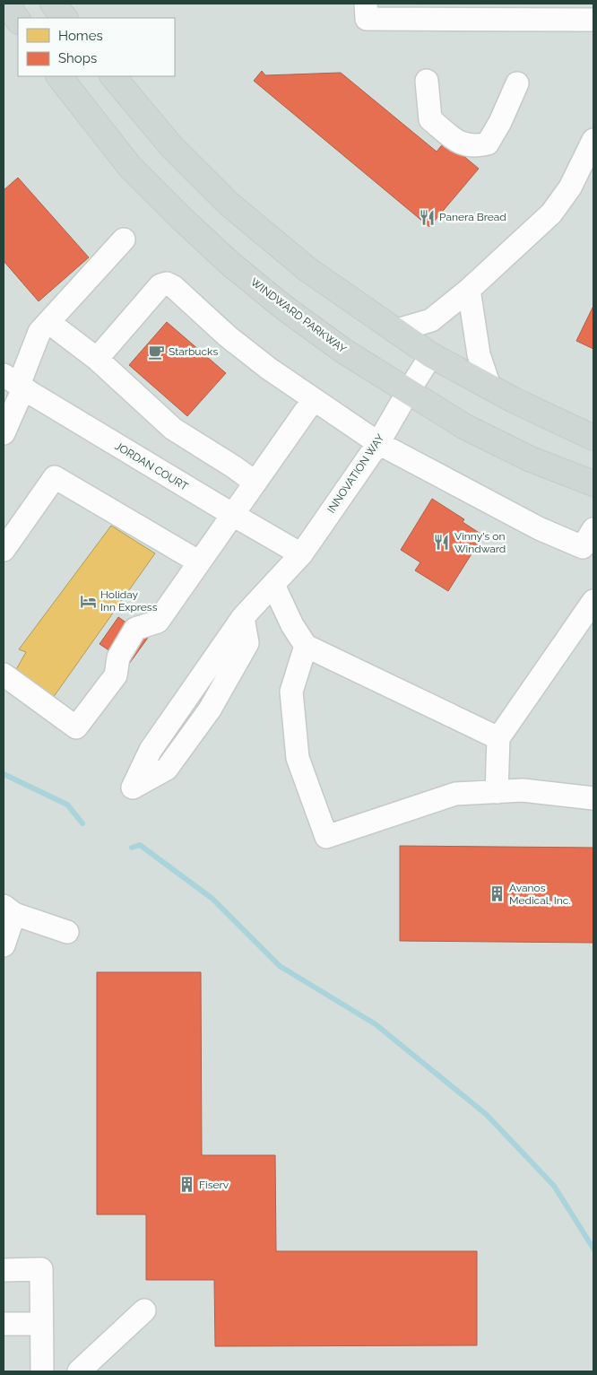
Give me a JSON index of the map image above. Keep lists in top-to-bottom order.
{
  "streets": {
    "main road": ["WINDWARD PARKWAY"],
    "lane": ["JORDAN COURT", "INNOVATION WAY"]
  },
  "crossings": [
    ["WINDWARD PARKWAY", "INNOVATION WAY"],
    ["JORDAN COURT", "INNOVATION WAY"]
  ],
  "places": {
    "restaurant": ["Panera Bread", "Vinny's on Windward"],
    "cafe": ["Starbucks"],
    "hotel": ["Holiday Inn Express"],
    "building": ["Avanos Medical, Inc.", "Fiserv"]
  },
  "legend": ["Homes", "Shops"]
}
